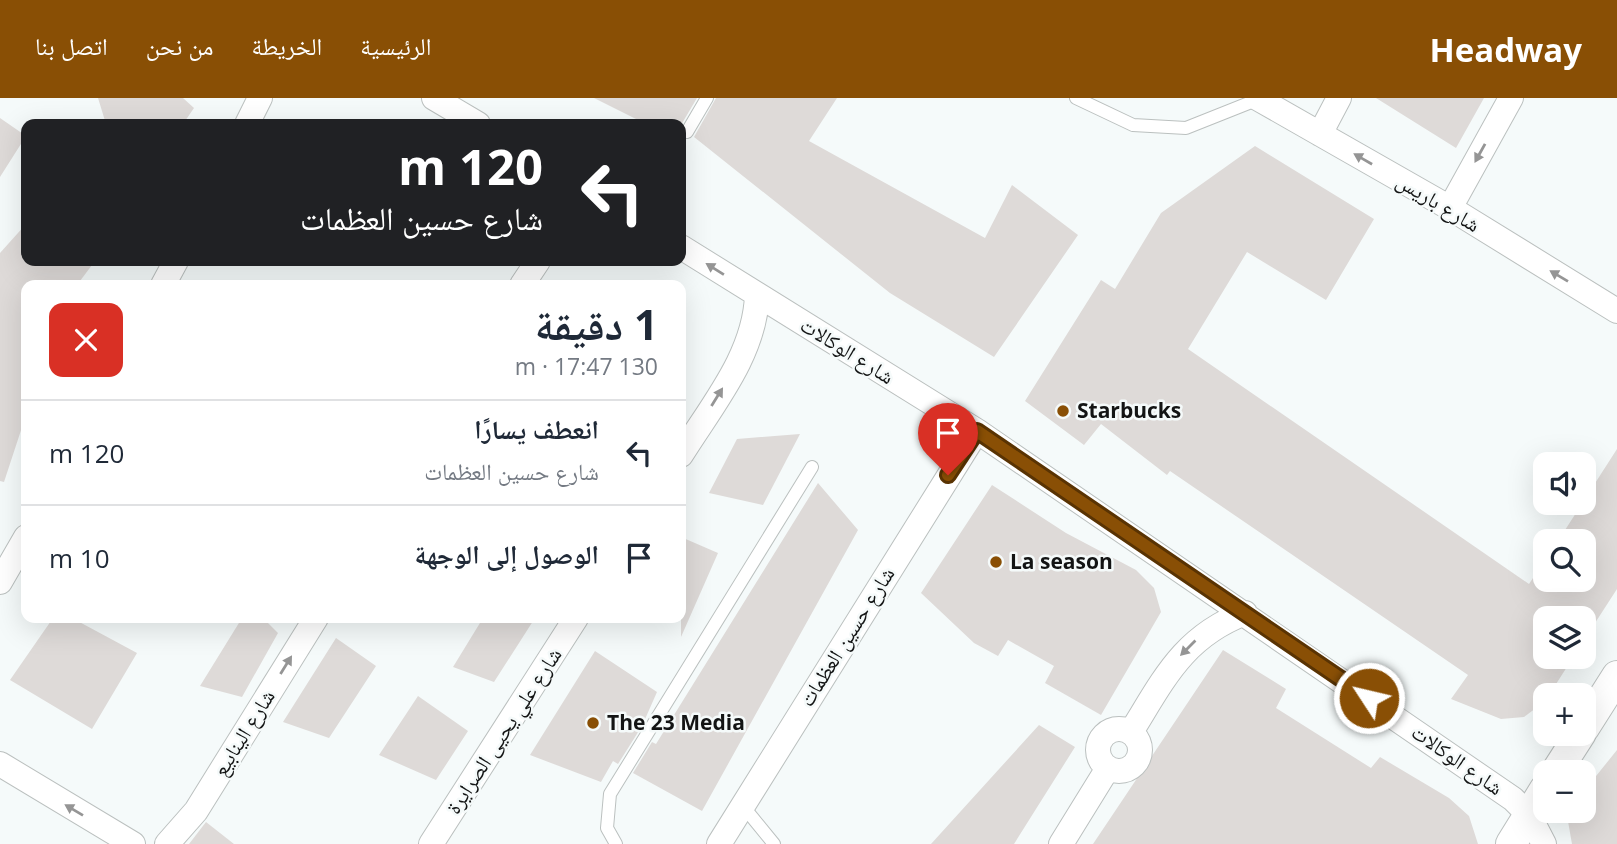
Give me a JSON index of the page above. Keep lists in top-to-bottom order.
{
  "streets": {
    "street": [
      "شارع باريس",
      "شارع الوكالات",
      "شارع حسين العظمات",
      "شارع علي يحيى الصرايرة",
      "شارع الينابيع"
    ]
  },
  "crossings": [
    ["شارع الوكالات", "شارع حسين العظمات"]
  ],
  "one_way": ["شارع باريس", "شارع الينابيع"],
  "places": ["Starbucks", "La season", "The 23 Media"],
  "page": {
    "header": "Headway",
    "nav": [
      "الرئيسية",
      "الخريطة",
      "من نحن",
      "اتصل بنا"
    ],
    "turn": ["120 m", "شارع حسين العظمات"],
    "heading": ["1 دقيقة", "130 m · 17:47"],
    "list": [
      {
        "name": "انعطف يسارًا",
        "note": "شارع حسين العظمات",
        "value": "120 m"
      },
      {
        "name": "الوصول إلى الوجهة",
        "value": "10 m"
      }
    ],
    "map_buttons": ["+", "−"]
  }
}
